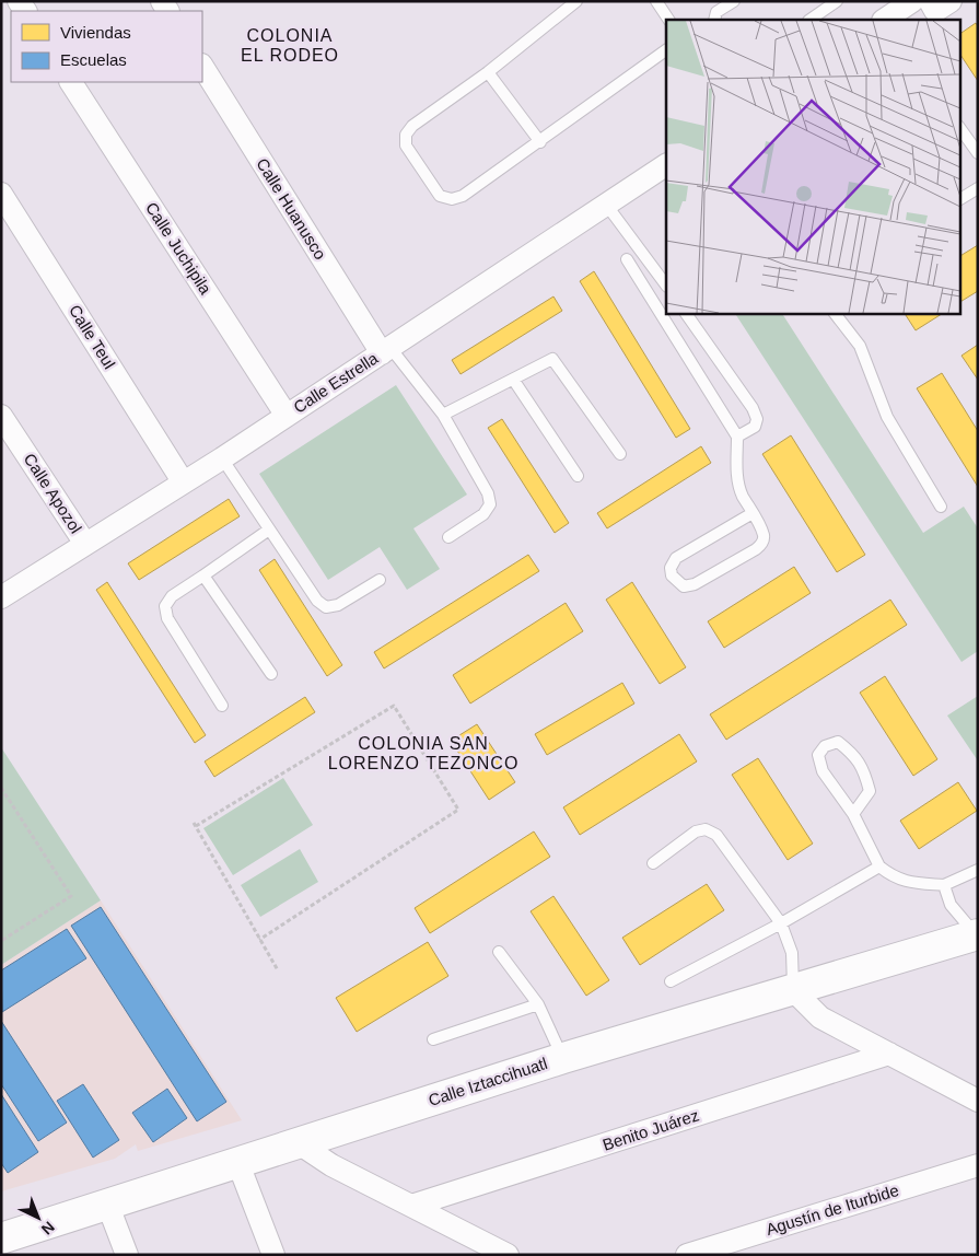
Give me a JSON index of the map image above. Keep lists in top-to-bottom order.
{
  "streets": {
    "street": [
      "Calle Huanusco",
      "Calle Juchipila",
      "Calle Teul",
      "Calle Estrella",
      "Calle Apozol",
      "Calle Iztaccihuatl",
      "Benito Juárez",
      "Agustín de Iturbide"
    ]
  },
  "crossings": [
    ["Calle Huanusco", "Calle Estrella"],
    ["Calle Juchipila", "Calle Estrella"],
    ["Calle Teul", "Calle Estrella"],
    ["Calle Estrella", "Calle Apozol"]
  ],
  "districts": ["COLONIA EL RODEO", "COLONIA SAN LORENZO TEZONCO"],
  "legend": ["Viviendas", "Escuelas"],
  "north": "bottom right"
}
